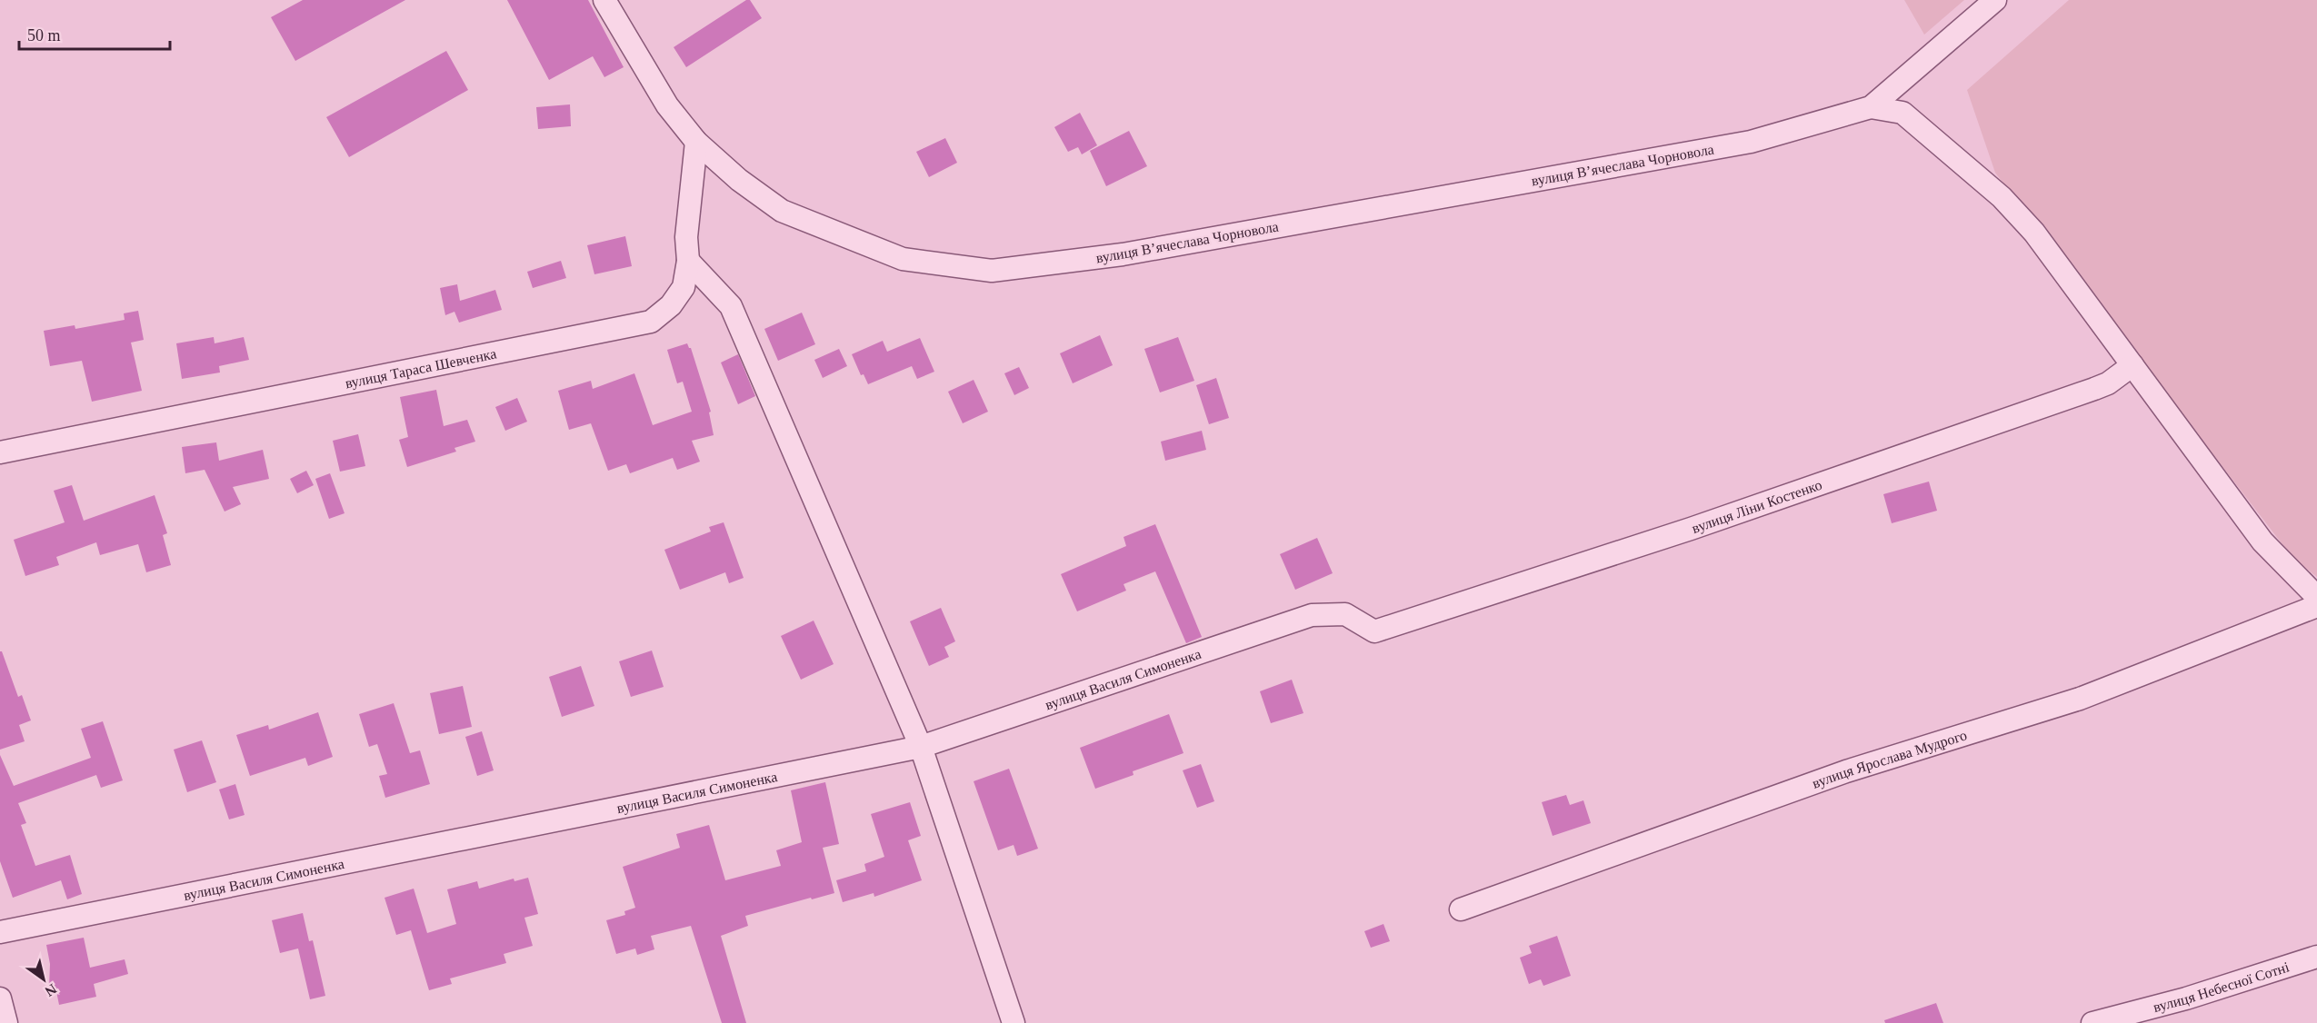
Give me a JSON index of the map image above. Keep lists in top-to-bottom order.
{
  "streets": {
    "street": [
      "вулиця Вʼячеслава Чорновола",
      "вулиця Тараса Шевченка",
      "вулиця Ліни Костенко",
      "вулиця Василя Симоненка",
      "вулиця Ярослава Мудрого",
      "вулиця Небесної Сотні"
    ]
  },
  "crossings": [
    ["вулиця Вʼячеслава Чорновола", "вулиця Тараса Шевченка"],
    ["вулиця Ліни Костенко", "вулиця Василя Симоненка"]
  ],
  "scale_bar": "50 m",
  "north": "bottom right"
}
